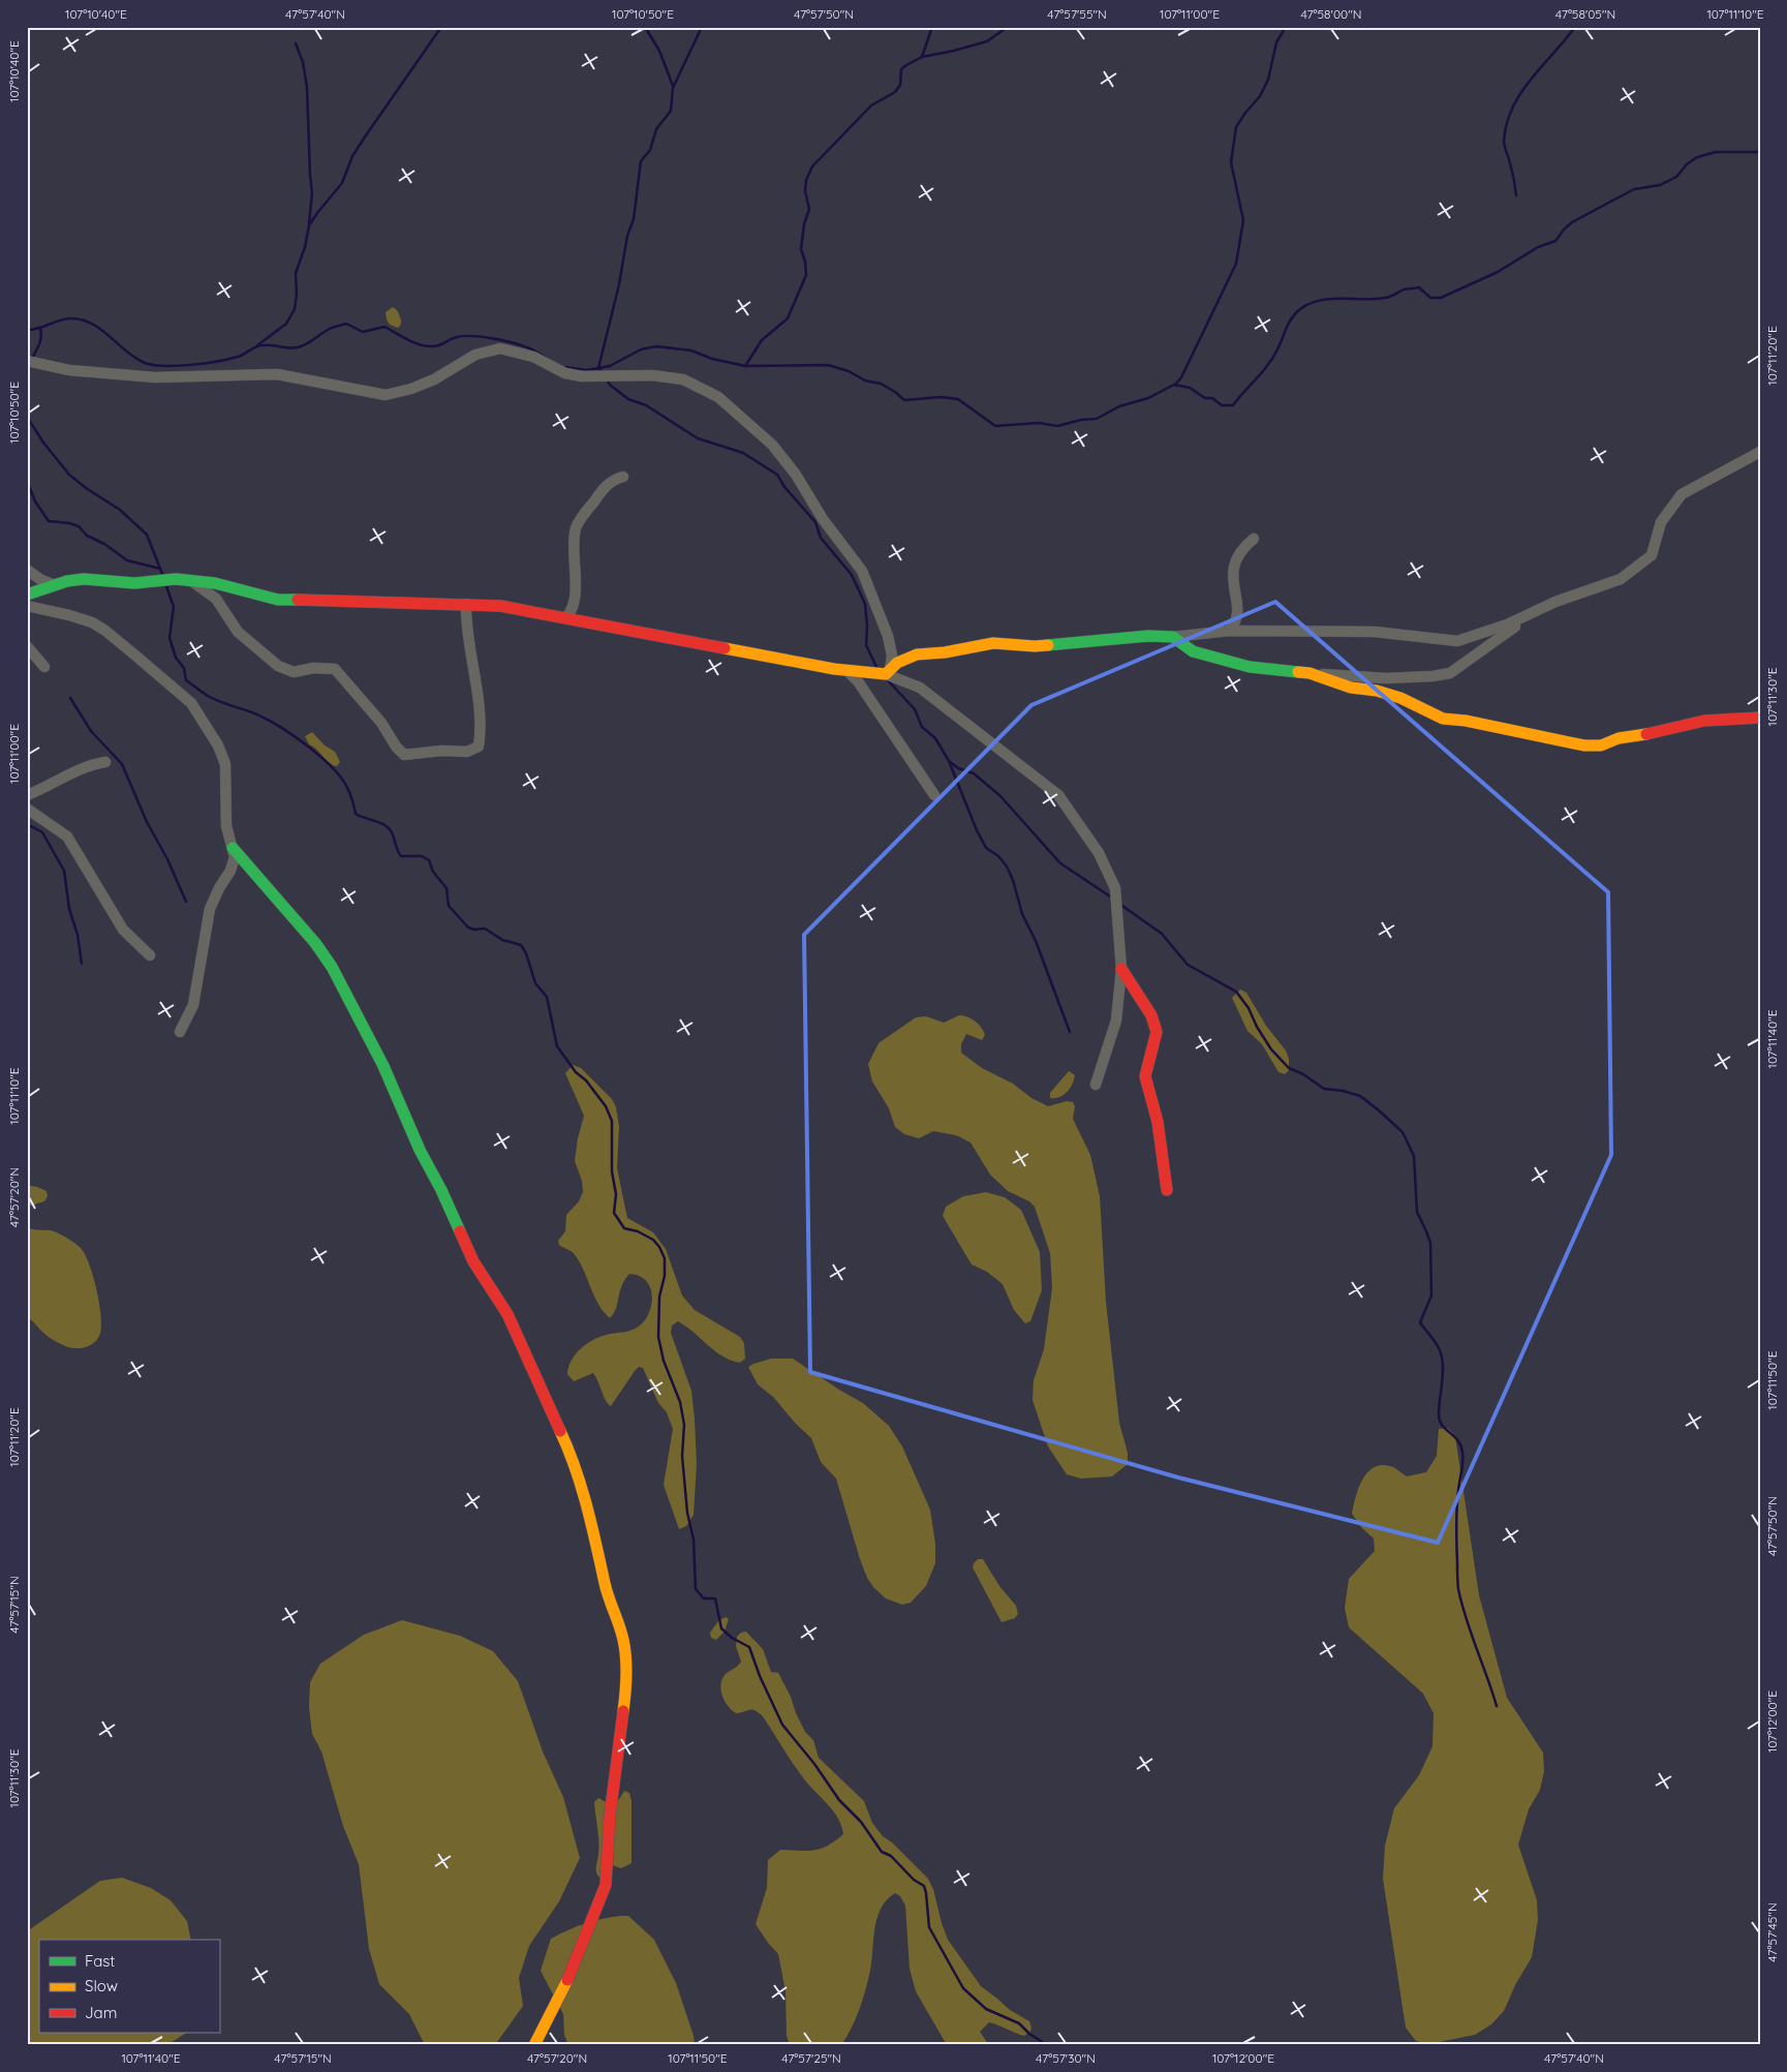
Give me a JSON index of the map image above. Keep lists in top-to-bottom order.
{
  "legend": ["Fast", "Slow", "Jam"],
  "coordinates": [
    "107°10'40\"E",
    "47°57'40\"N",
    "107°10'50\"E",
    "47°57'50\"N",
    "47°57'55\"N",
    "107°11'00\"E",
    "47°58'00\"N",
    "47°58'05\"N",
    "107°11'10\"E",
    "107°11'20\"E",
    "107°11'30\"E",
    "107°11'40\"E",
    "47°57'20\"N",
    "107°11'50\"E",
    "47°57'15\"N",
    "107°12'00\"E",
    "47°57'45\"N",
    "47°57'25\"N",
    "47°57'30\"N"
  ]
}
